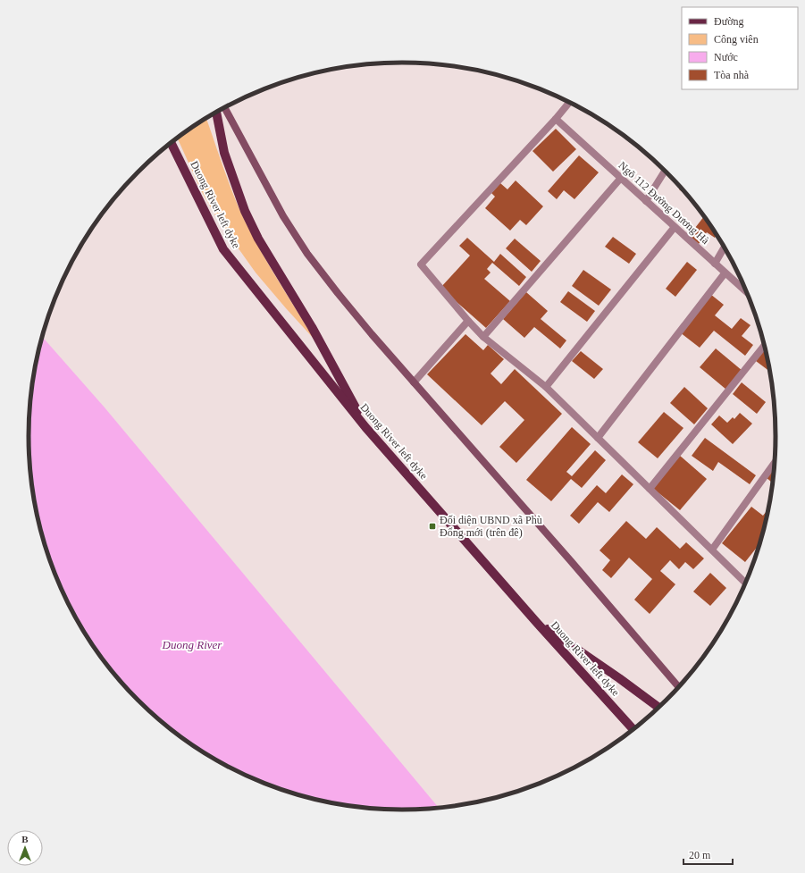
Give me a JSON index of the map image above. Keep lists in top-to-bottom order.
{
  "streets": {
    "main road": ["Duong River left dyke"],
    "street": ["Ngõ 112 Đường Dương Hà"]
  },
  "water": ["Duong River"],
  "places": {
    "transit": ["Đối diện UBND xã Phù Đổng mới (trên đê)"]
  },
  "legend": [
    "Đường",
    "Công viên",
    "Nước",
    "Tòa nhà"
  ],
  "scale_bar": "20 m",
  "north": "top"
}
